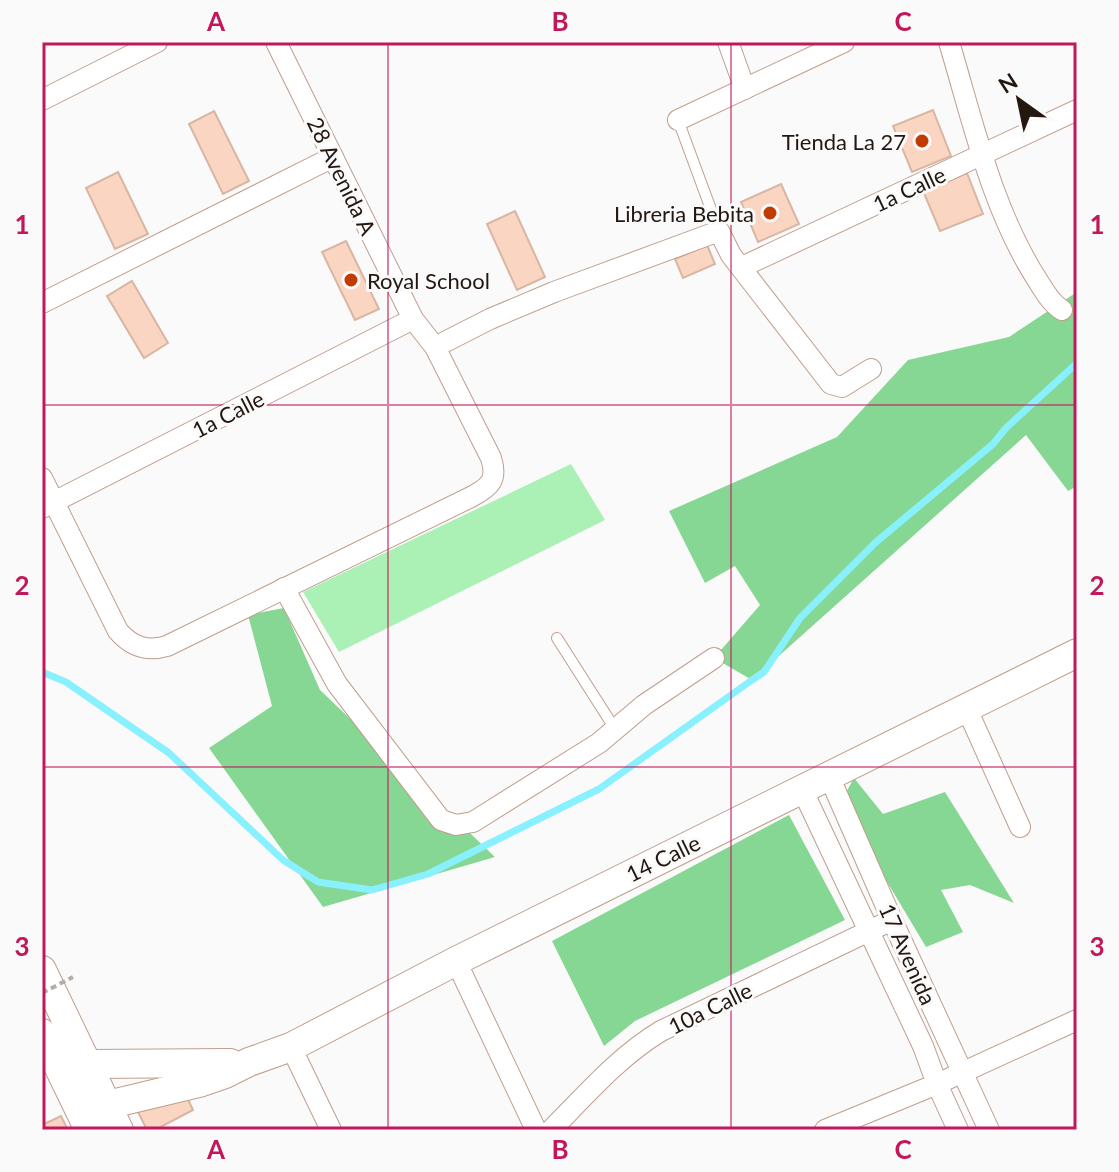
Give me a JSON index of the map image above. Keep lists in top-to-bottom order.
{
  "streets": {
    "street": [
      "28 Avenida A",
      "1a Calle",
      "14 Calle",
      "17 Avenida",
      "10a Calle"
    ]
  },
  "crossings": [
    ["28 Avenida A", "1a Calle"],
    ["14 Calle", "17 Avenida"],
    ["17 Avenida", "10a Calle"]
  ],
  "places": ["Tienda La 27", "Libreria Bebita", "Royal School"],
  "north": "top left",
  "grid": {
    "columns": ["A", "B", "C"],
    "rows": ["1", "2", "3"]
  }
}
